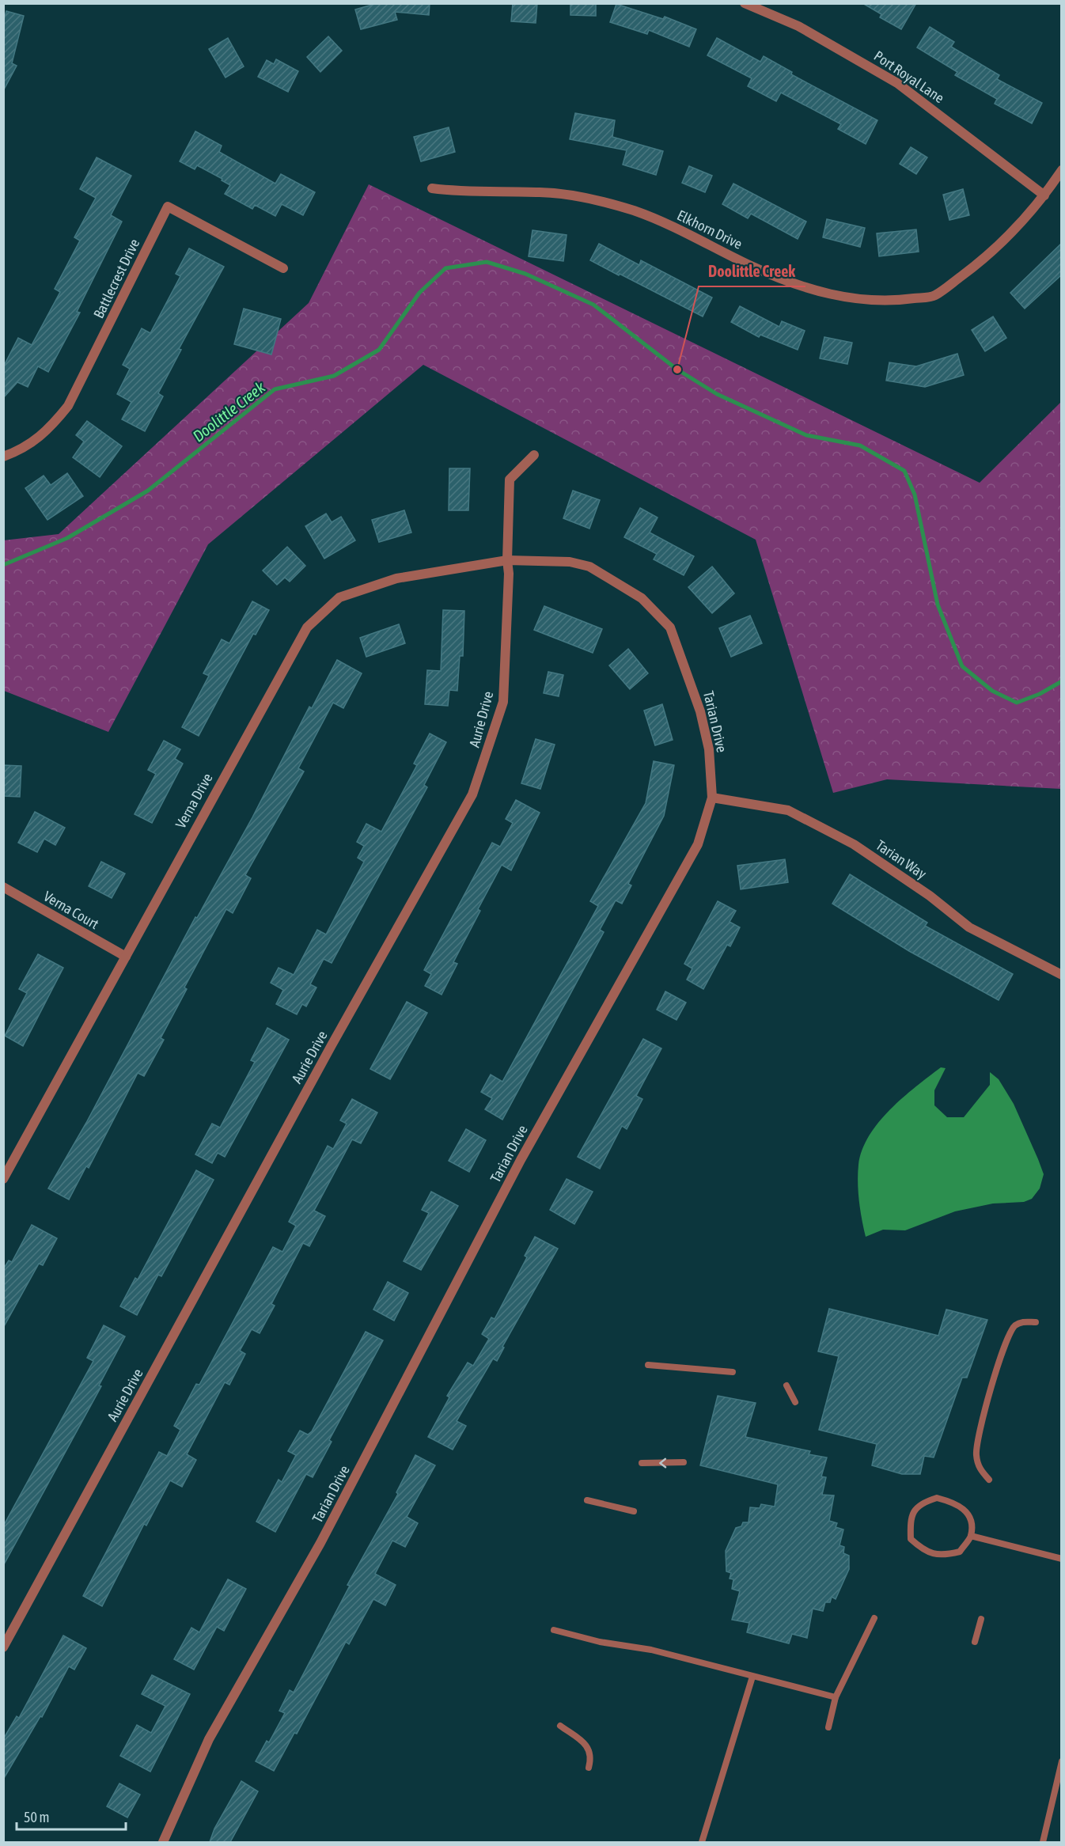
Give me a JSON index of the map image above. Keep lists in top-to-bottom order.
{
  "streets": {
    "street": [
      "Port Royal Lane",
      "Elkhorn Drive",
      "Battlecrest Drive",
      "Aurie Drive",
      "Tarian Drive",
      "Verna Drive",
      "Tarian Way",
      "Verna Court"
    ]
  },
  "crossings": [
    ["Port Royal Lane", "Elkhorn Drive"],
    ["Aurie Drive", "Tarian Drive"],
    ["Aurie Drive", "Verna Drive"],
    ["Tarian Drive", "Verna Drive"],
    ["Tarian Drive", "Tarian Way"],
    ["Verna Drive", "Verna Court"]
  ],
  "water": ["Doolittle Creek"],
  "places": ["Doolittle Creek"],
  "scale_bar": "50 m"
}
